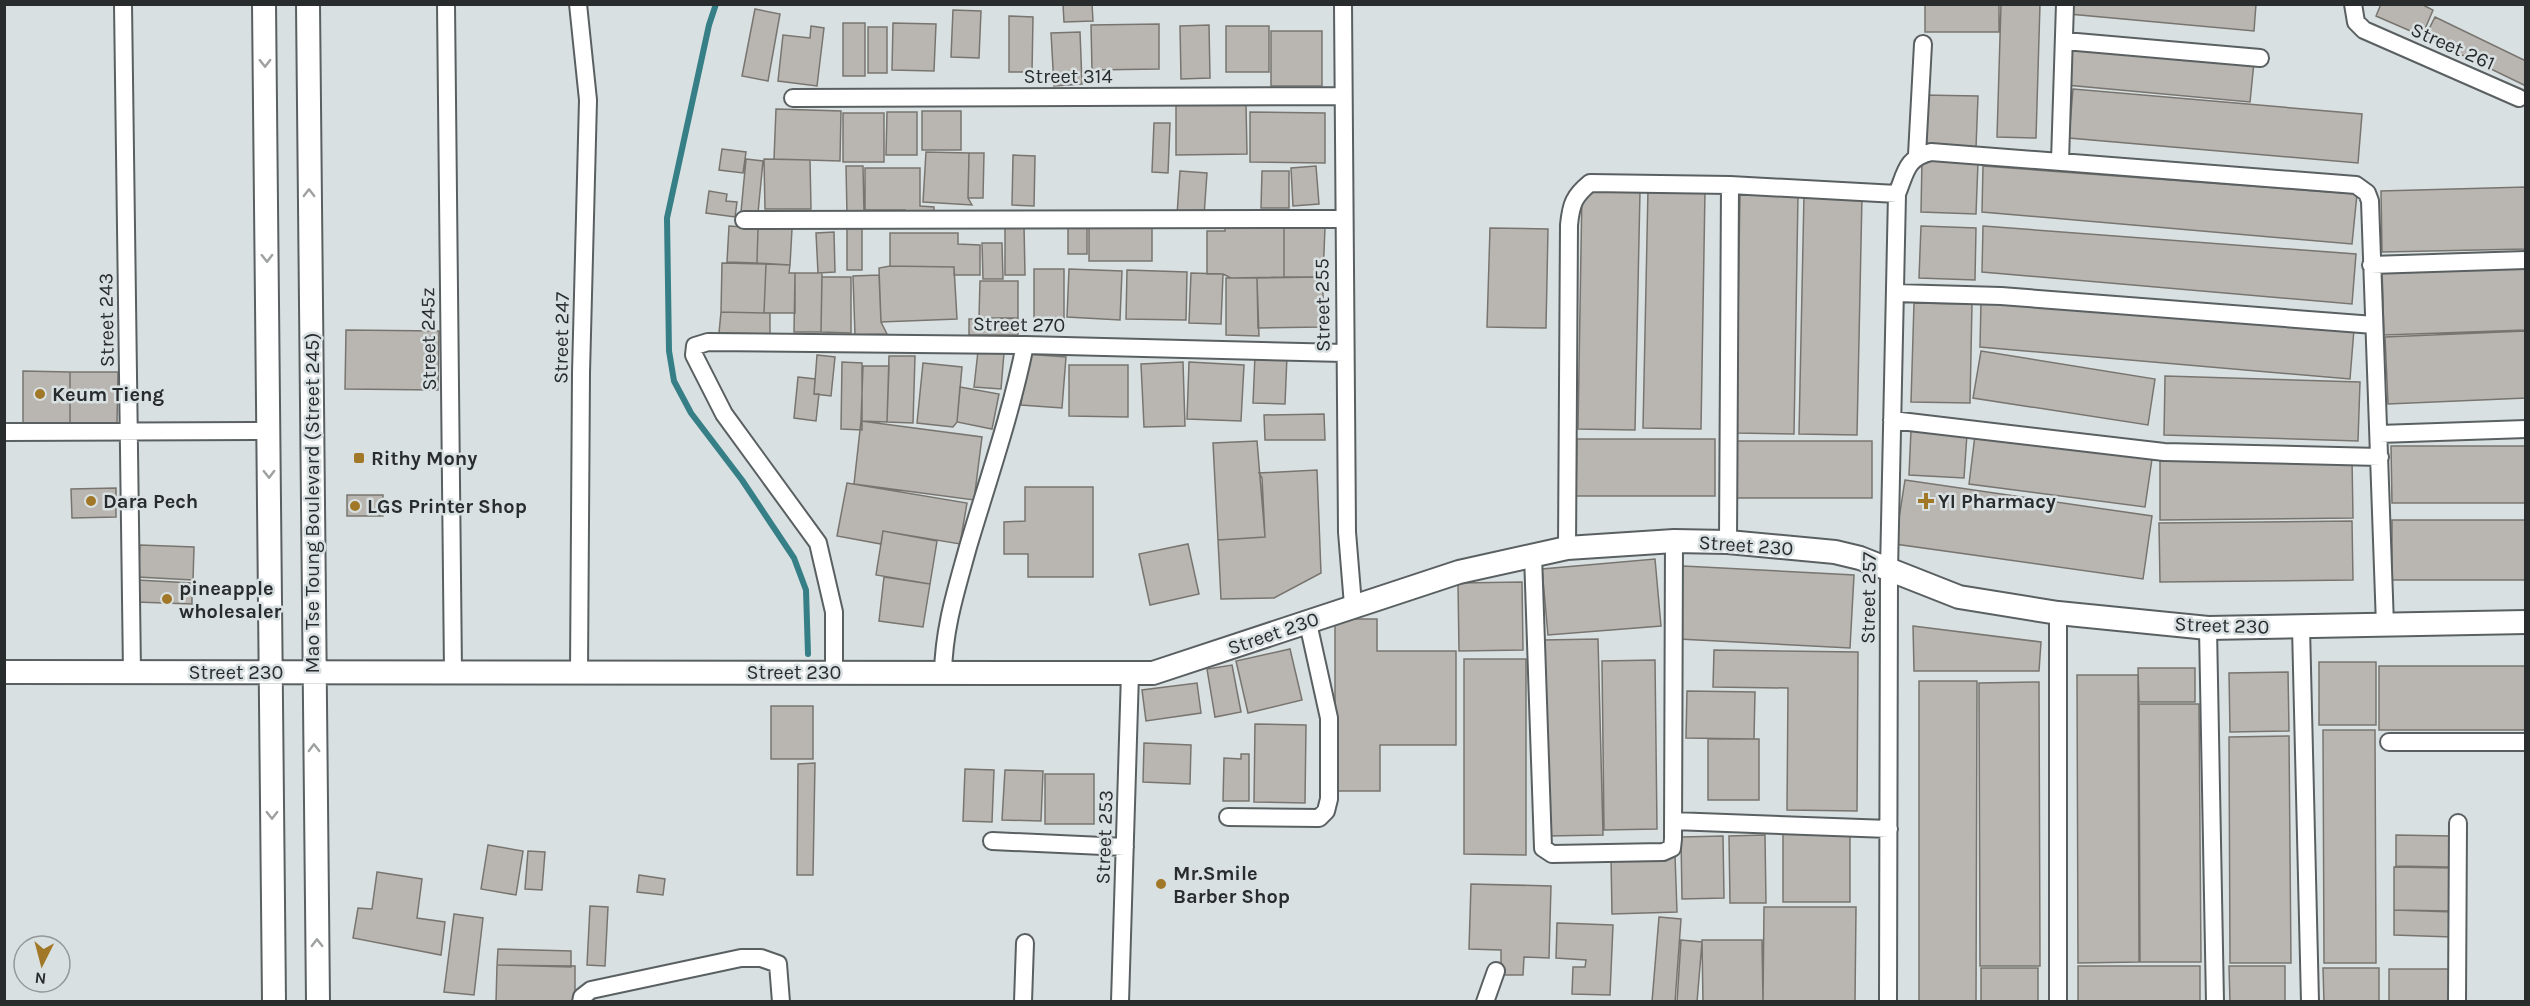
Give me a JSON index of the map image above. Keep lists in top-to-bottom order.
{
  "streets": {
    "street": [
      "Street 261",
      "Street 314",
      "Street 255",
      "Street 243",
      "Street 270",
      "Street 247",
      "Street 245z",
      "Mao Tse Toung Boulevard (Street 245)",
      "Street 230",
      "Street 257",
      "Street 253"
    ]
  },
  "crossings": [
    ["Street 314", "Street 255"],
    ["Street 255", "Street 270"],
    ["Street 255", "Street 230"],
    ["Street 243", "Street 230"],
    ["Street 270", "Street 230"],
    ["Street 247", "Street 230"],
    ["Street 245z", "Street 230"],
    ["Mao Tse Toung Boulevard (Street 245)", "Street 230"],
    ["Street 230", "Street 257"],
    ["Street 230", "Street 253"]
  ],
  "places": {
    "other": [
      "Keum Tieng",
      "Dara Pech",
      "LGS Printer Shop",
      "pineapple wholesaler",
      "Mr.Smile Barber Shop"
    ],
    "transit": ["Rithy Mony"],
    "health": ["YI Pharmacy"]
  },
  "north": "bottom"
}
